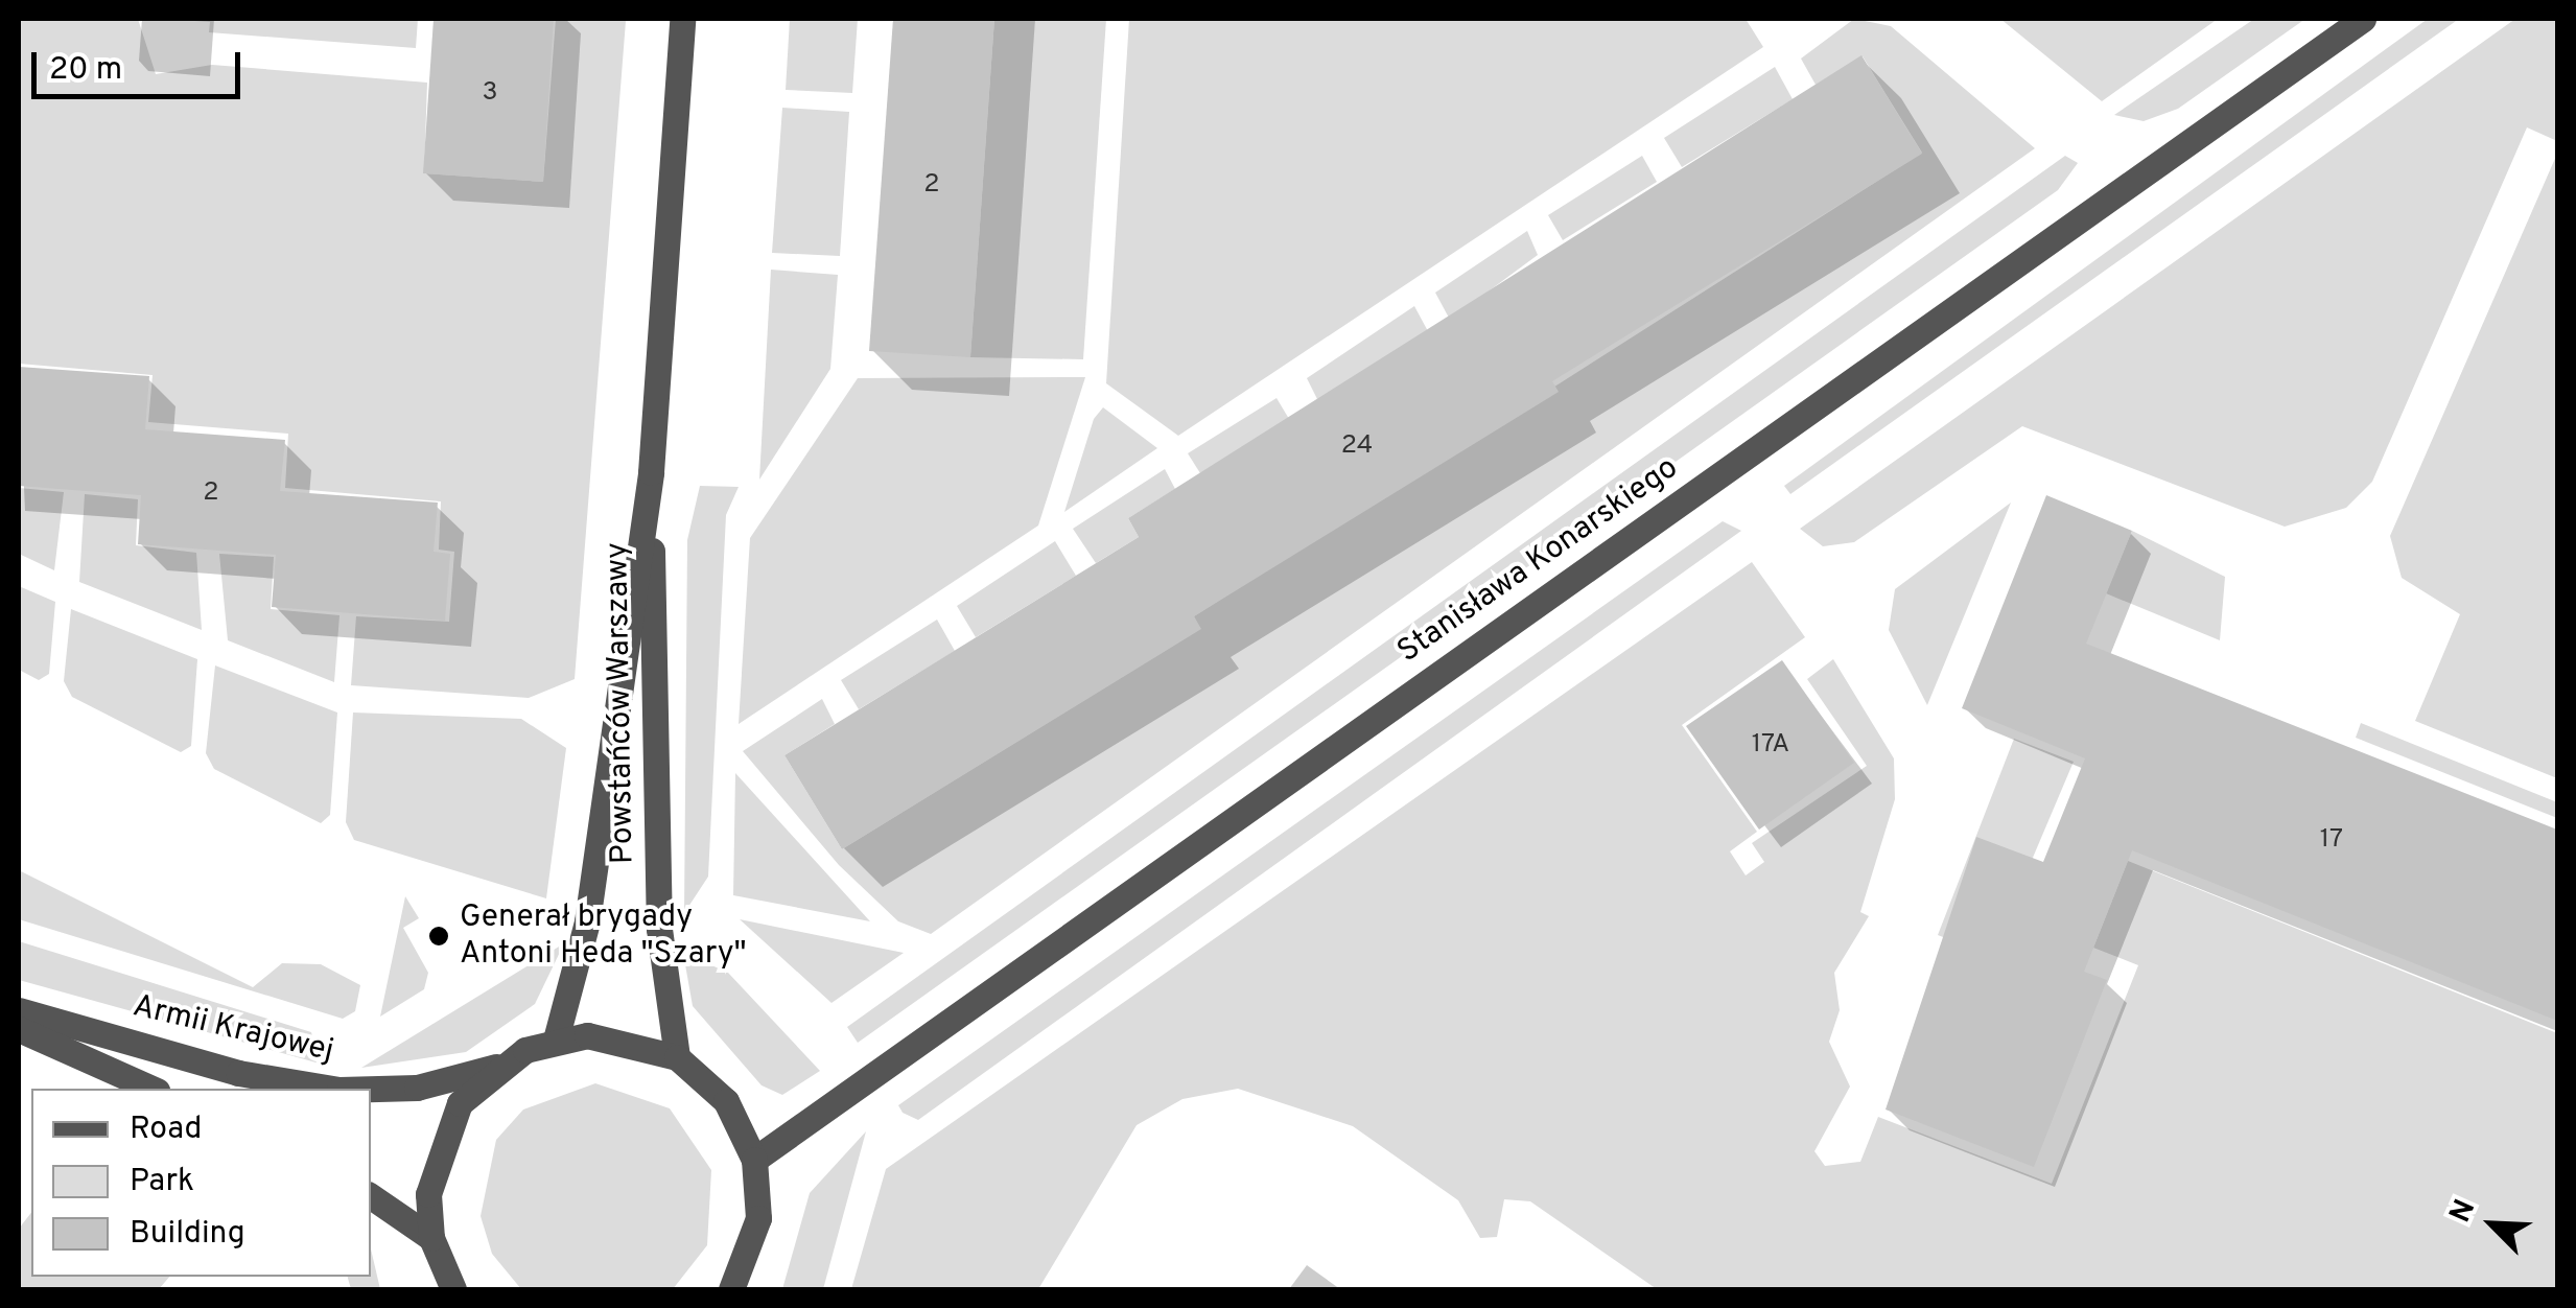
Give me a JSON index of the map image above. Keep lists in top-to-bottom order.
{
  "streets": {
    "street": ["Stanisława Konarskiego", "Powstańców Warszawy", "Armii Krajowej"]
  },
  "places": ["Generał brygady Antoni Heda \"Szary\""],
  "house_numbers": [
    "3",
    "2",
    "24",
    "2",
    "17A",
    "17"
  ],
  "legend": ["Road", "Park", "Building"],
  "scale_bar": "20 m",
  "north": "top left"
}
